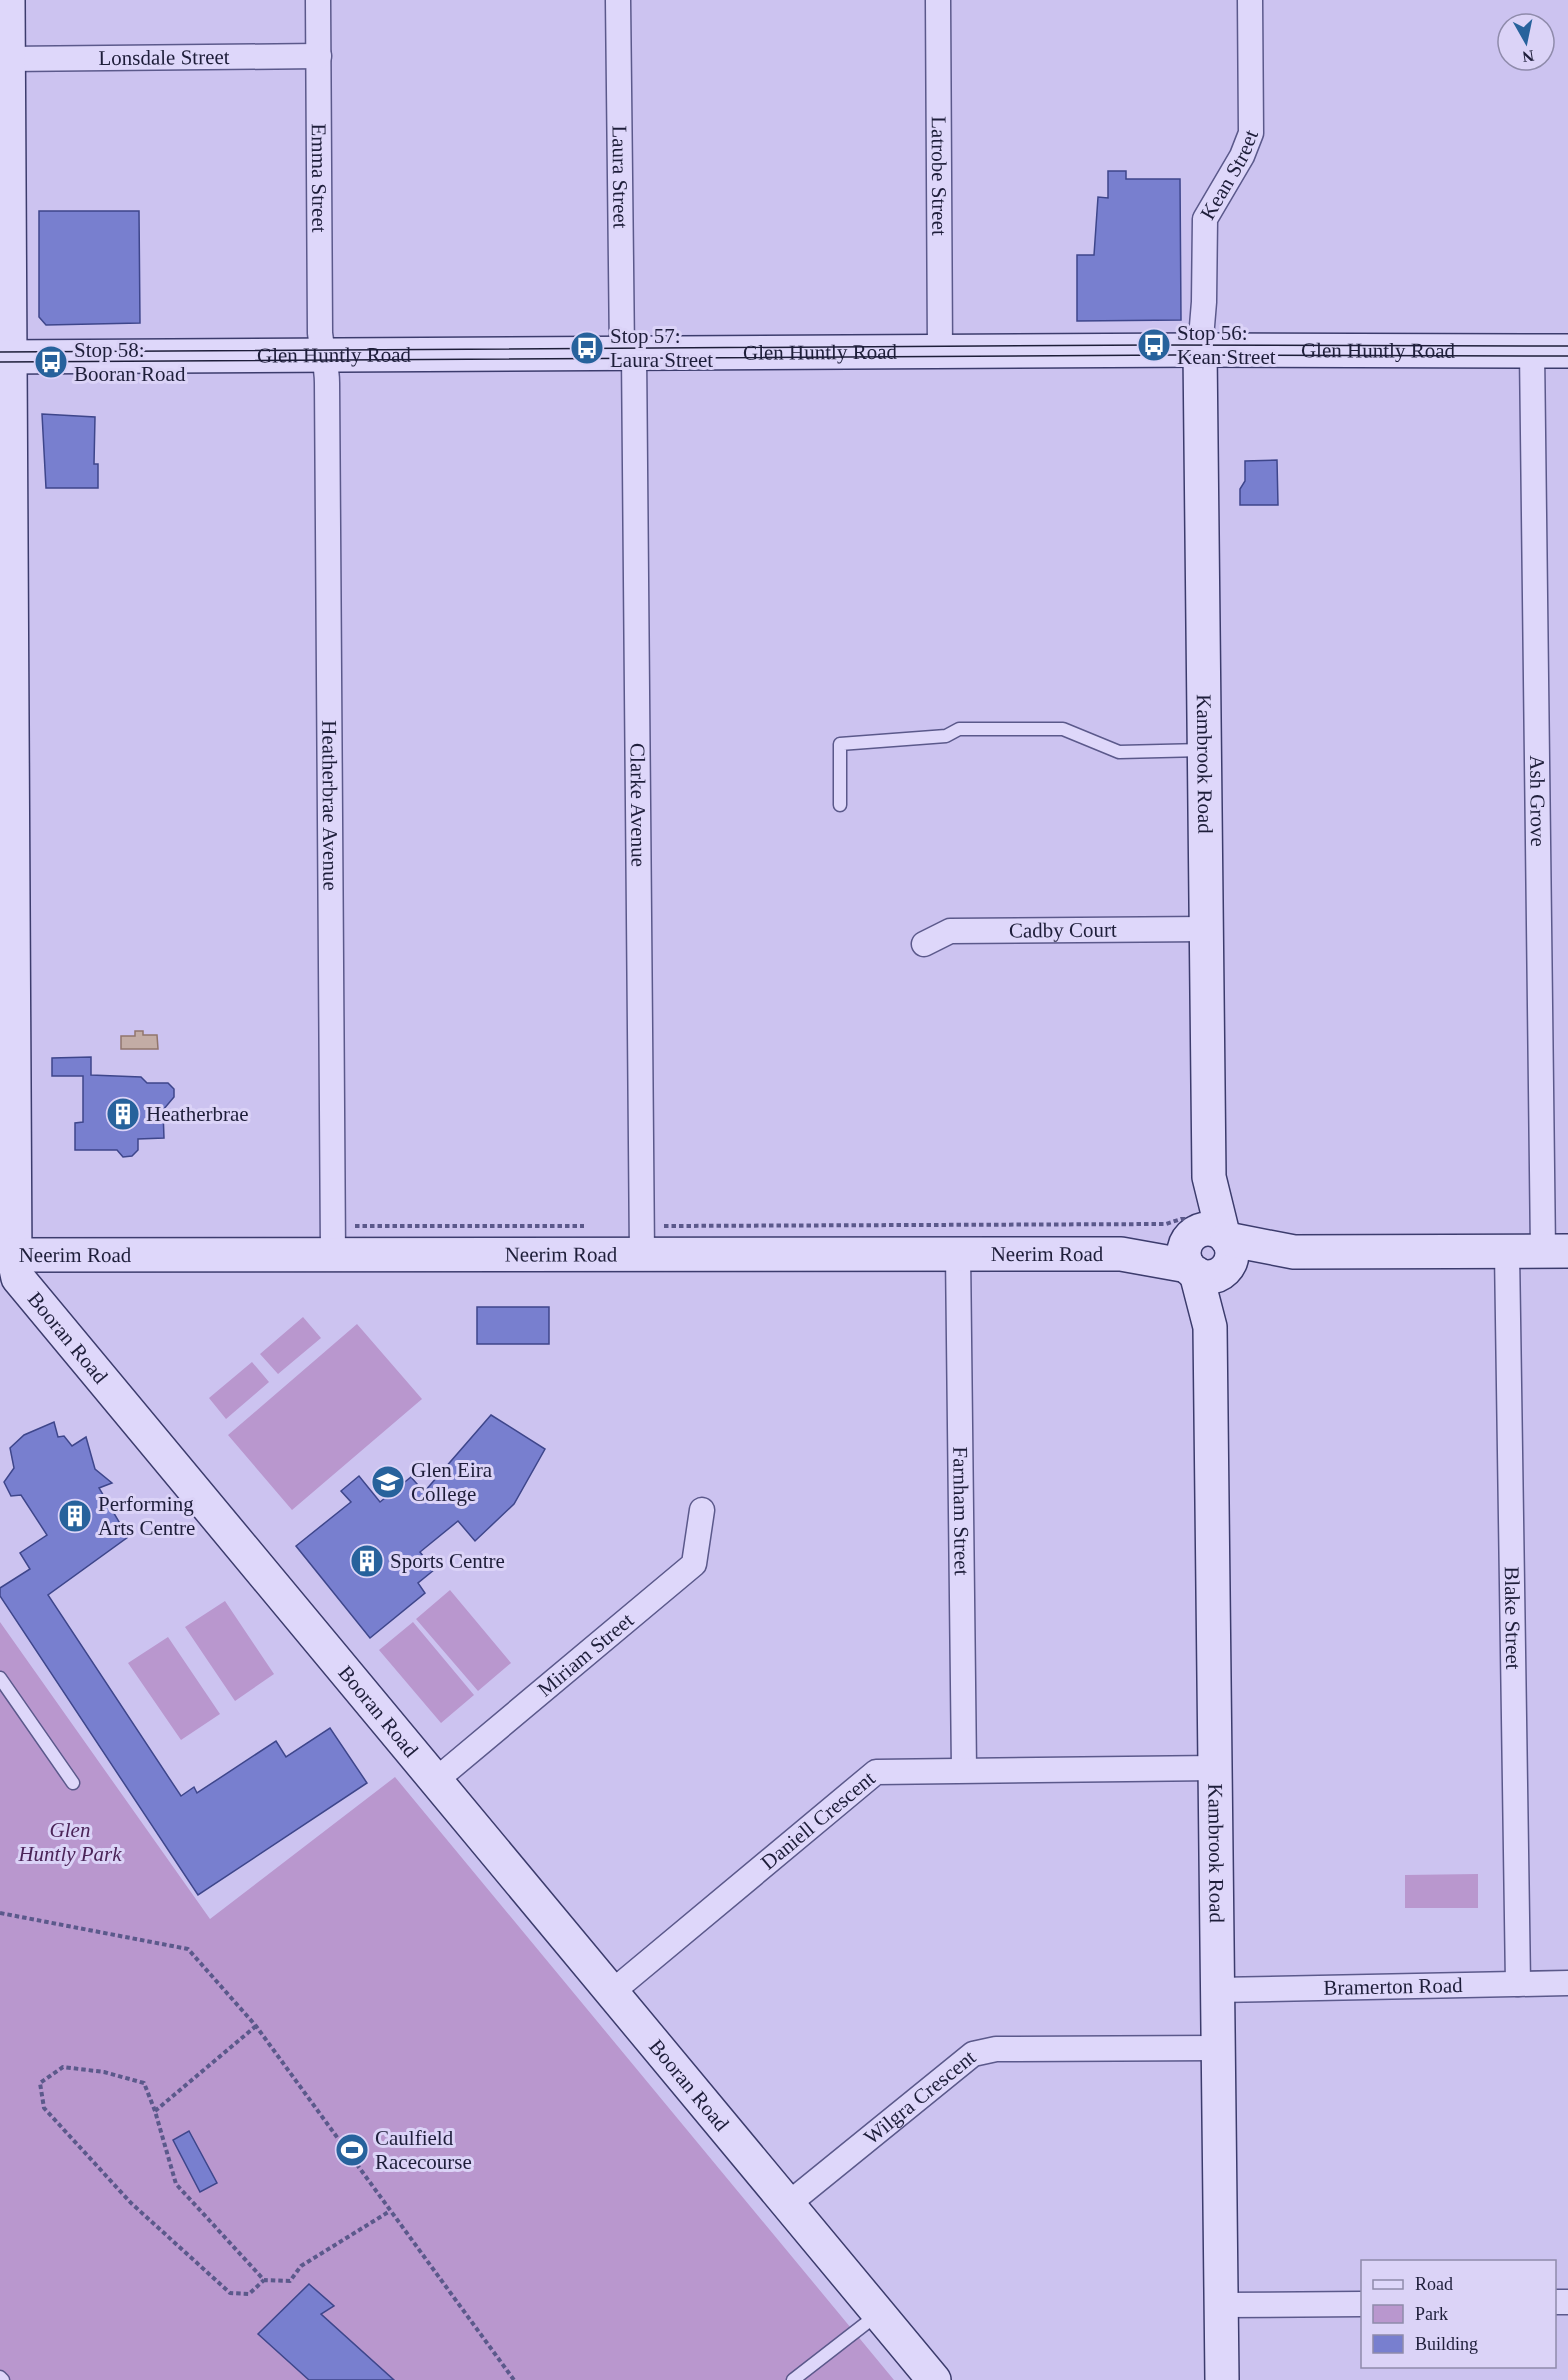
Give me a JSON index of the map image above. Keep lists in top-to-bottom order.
{
  "streets": {
    "street": [
      "Lonsdale Street",
      "Kean Street",
      "Latrobe Street",
      "Laura Street",
      "Emma Street",
      "Glen Huntly Road",
      "Kambrook Road",
      "Ash Grove",
      "Heatherbrae Avenue",
      "Clarke Avenue",
      "Cadby Court",
      "Neerim Road",
      "Booran Road",
      "Farnham Street",
      "Blake Street",
      "Miriam Street",
      "Daniell Crescent",
      "Bramerton Road",
      "Wilgra Crescent"
    ]
  },
  "crossings": [
    ["Lonsdale Street", "Emma Street"],
    ["Lonsdale Street", "Booran Road"],
    ["Kean Street", "Glen Huntly Road"],
    ["Kean Street", "Kambrook Road"],
    ["Latrobe Street", "Glen Huntly Road"],
    ["Laura Street", "Glen Huntly Road"],
    ["Laura Street", "Clarke Avenue"],
    ["Emma Street", "Glen Huntly Road"],
    ["Emma Street", "Heatherbrae Avenue"],
    ["Glen Huntly Road", "Kambrook Road"],
    ["Glen Huntly Road", "Ash Grove"],
    ["Glen Huntly Road", "Heatherbrae Avenue"],
    ["Glen Huntly Road", "Clarke Avenue"],
    ["Glen Huntly Road", "Booran Road"],
    ["Kambrook Road", "Cadby Court"],
    ["Kambrook Road", "Neerim Road"],
    ["Kambrook Road", "Daniell Crescent"],
    ["Kambrook Road", "Bramerton Road"],
    ["Kambrook Road", "Wilgra Crescent"],
    ["Ash Grove", "Neerim Road"],
    ["Heatherbrae Avenue", "Neerim Road"],
    ["Clarke Avenue", "Neerim Road"],
    ["Neerim Road", "Booran Road"],
    ["Neerim Road", "Farnham Street"],
    ["Neerim Road", "Blake Street"],
    ["Booran Road", "Miriam Street"],
    ["Booran Road", "Daniell Crescent"],
    ["Booran Road", "Wilgra Crescent"],
    ["Farnham Street", "Daniell Crescent"],
    ["Blake Street", "Bramerton Road"]
  ],
  "parks": ["Glen Huntly Park"],
  "places": {
    "bus stop": ["Stop 56: Kean Street", "Stop 57: Laura Street", "Stop 58: Booran Road"],
    "building": ["Heatherbrae", "Performing Arts Centre", "Sports Centre"],
    "school or university": ["Glen Eira College"],
    "sports": ["Caulfield Racecourse"]
  },
  "legend": ["Road", "Park", "Building"],
  "north": "bottom"
}
